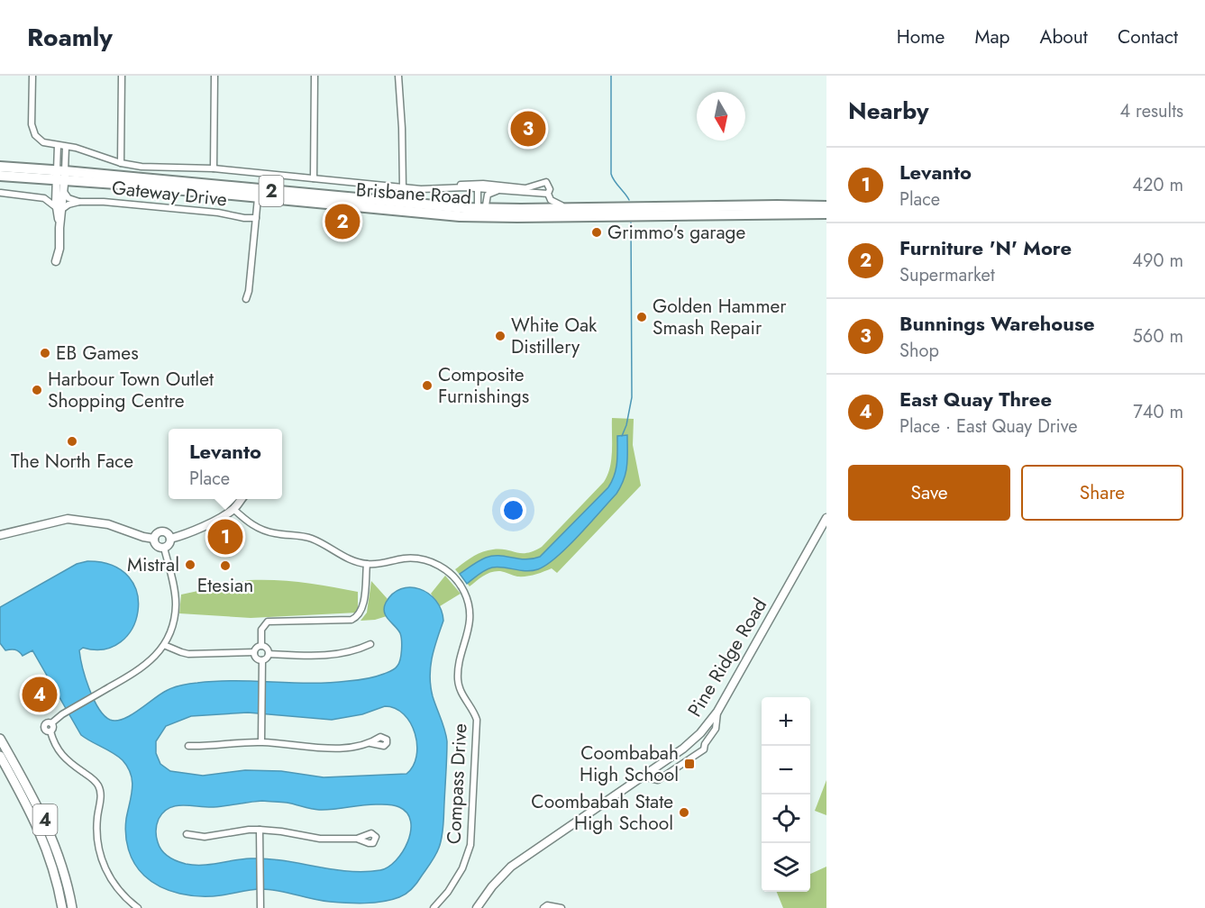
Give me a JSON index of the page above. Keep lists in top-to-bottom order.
{
  "streets": {
    "highway": ["2", "Brisbane Road"],
    "main road": ["4"],
    "street": ["Gateway Drive", "Pine Ridge Road", "Compass Drive"]
  },
  "places": {
    "other": [
      "Grimmo's garage",
      "Golden Hammer Smash Repair",
      "White Oak Distillery",
      "EB Games",
      "Composite Furnishings",
      "Harbour Town Outlet Shopping Centre",
      "The North Face",
      "Mistral",
      "Etesian",
      "Coombabah State High School"
    ],
    "transit": ["Coombabah High School"]
  },
  "north": "bottom",
  "page": {
    "header": "Roamly",
    "nav": [
      "Home",
      "Map",
      "About",
      "Contact"
    ],
    "heading": ["Nearby", "4 results"],
    "pins": [
      "3",
      "2",
      "1",
      "4"
    ],
    "list": [
      {
        "mark": "1",
        "name": "Levanto",
        "note": "Place",
        "value": "420 m"
      },
      {
        "mark": "2",
        "name": "Furniture 'N' More",
        "note": "Supermarket",
        "value": "490 m"
      },
      {
        "mark": "3",
        "name": "Bunnings Warehouse",
        "note": "Shop",
        "value": "560 m"
      },
      {
        "mark": "4",
        "name": "East Quay Three",
        "note": "Place · East Quay Drive",
        "value": "740 m"
      }
    ],
    "popup": ["Levanto", "Place"],
    "buttons": ["Save", "Share"],
    "map_buttons": ["+", "−"]
  }
}
